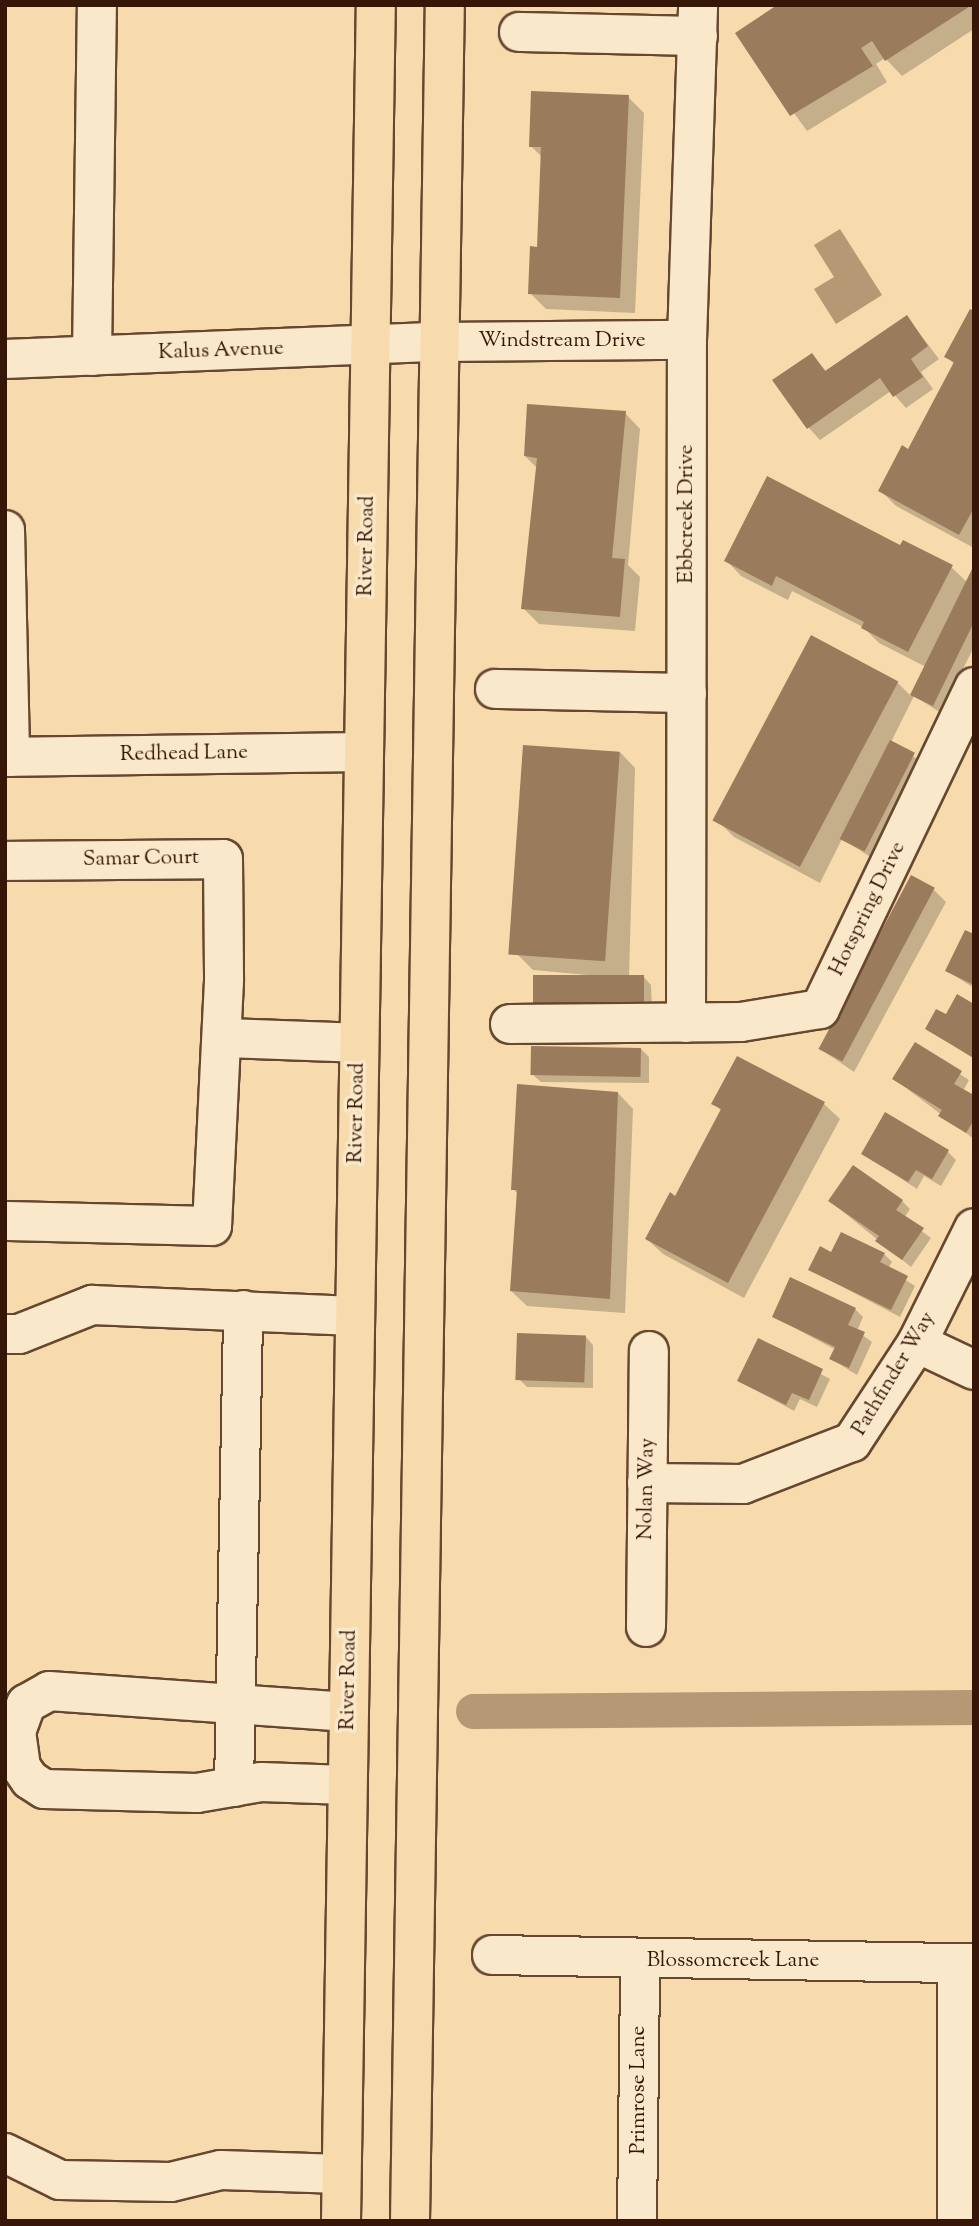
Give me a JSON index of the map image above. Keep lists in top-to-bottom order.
{
  "streets": {
    "main road": ["River Road"],
    "street": [
      "Windstream Drive",
      "Kalus Avenue",
      "Ebbcreek Drive",
      "Redhead Lane",
      "Samar Court",
      "Hotspring Drive",
      "Pathfinder Way",
      "Nolan Way",
      "Blossomcreek Lane",
      "Primrose Lane"
    ]
  },
  "crossings": [
    ["Windstream Drive", "Kalus Avenue"],
    ["Windstream Drive", "Ebbcreek Drive"],
    ["Kalus Avenue", "River Road"],
    ["Ebbcreek Drive", "Hotspring Drive"],
    ["River Road", "Redhead Lane"],
    ["Pathfinder Way", "Nolan Way"],
    ["Blossomcreek Lane", "Primrose Lane"]
  ]
}
